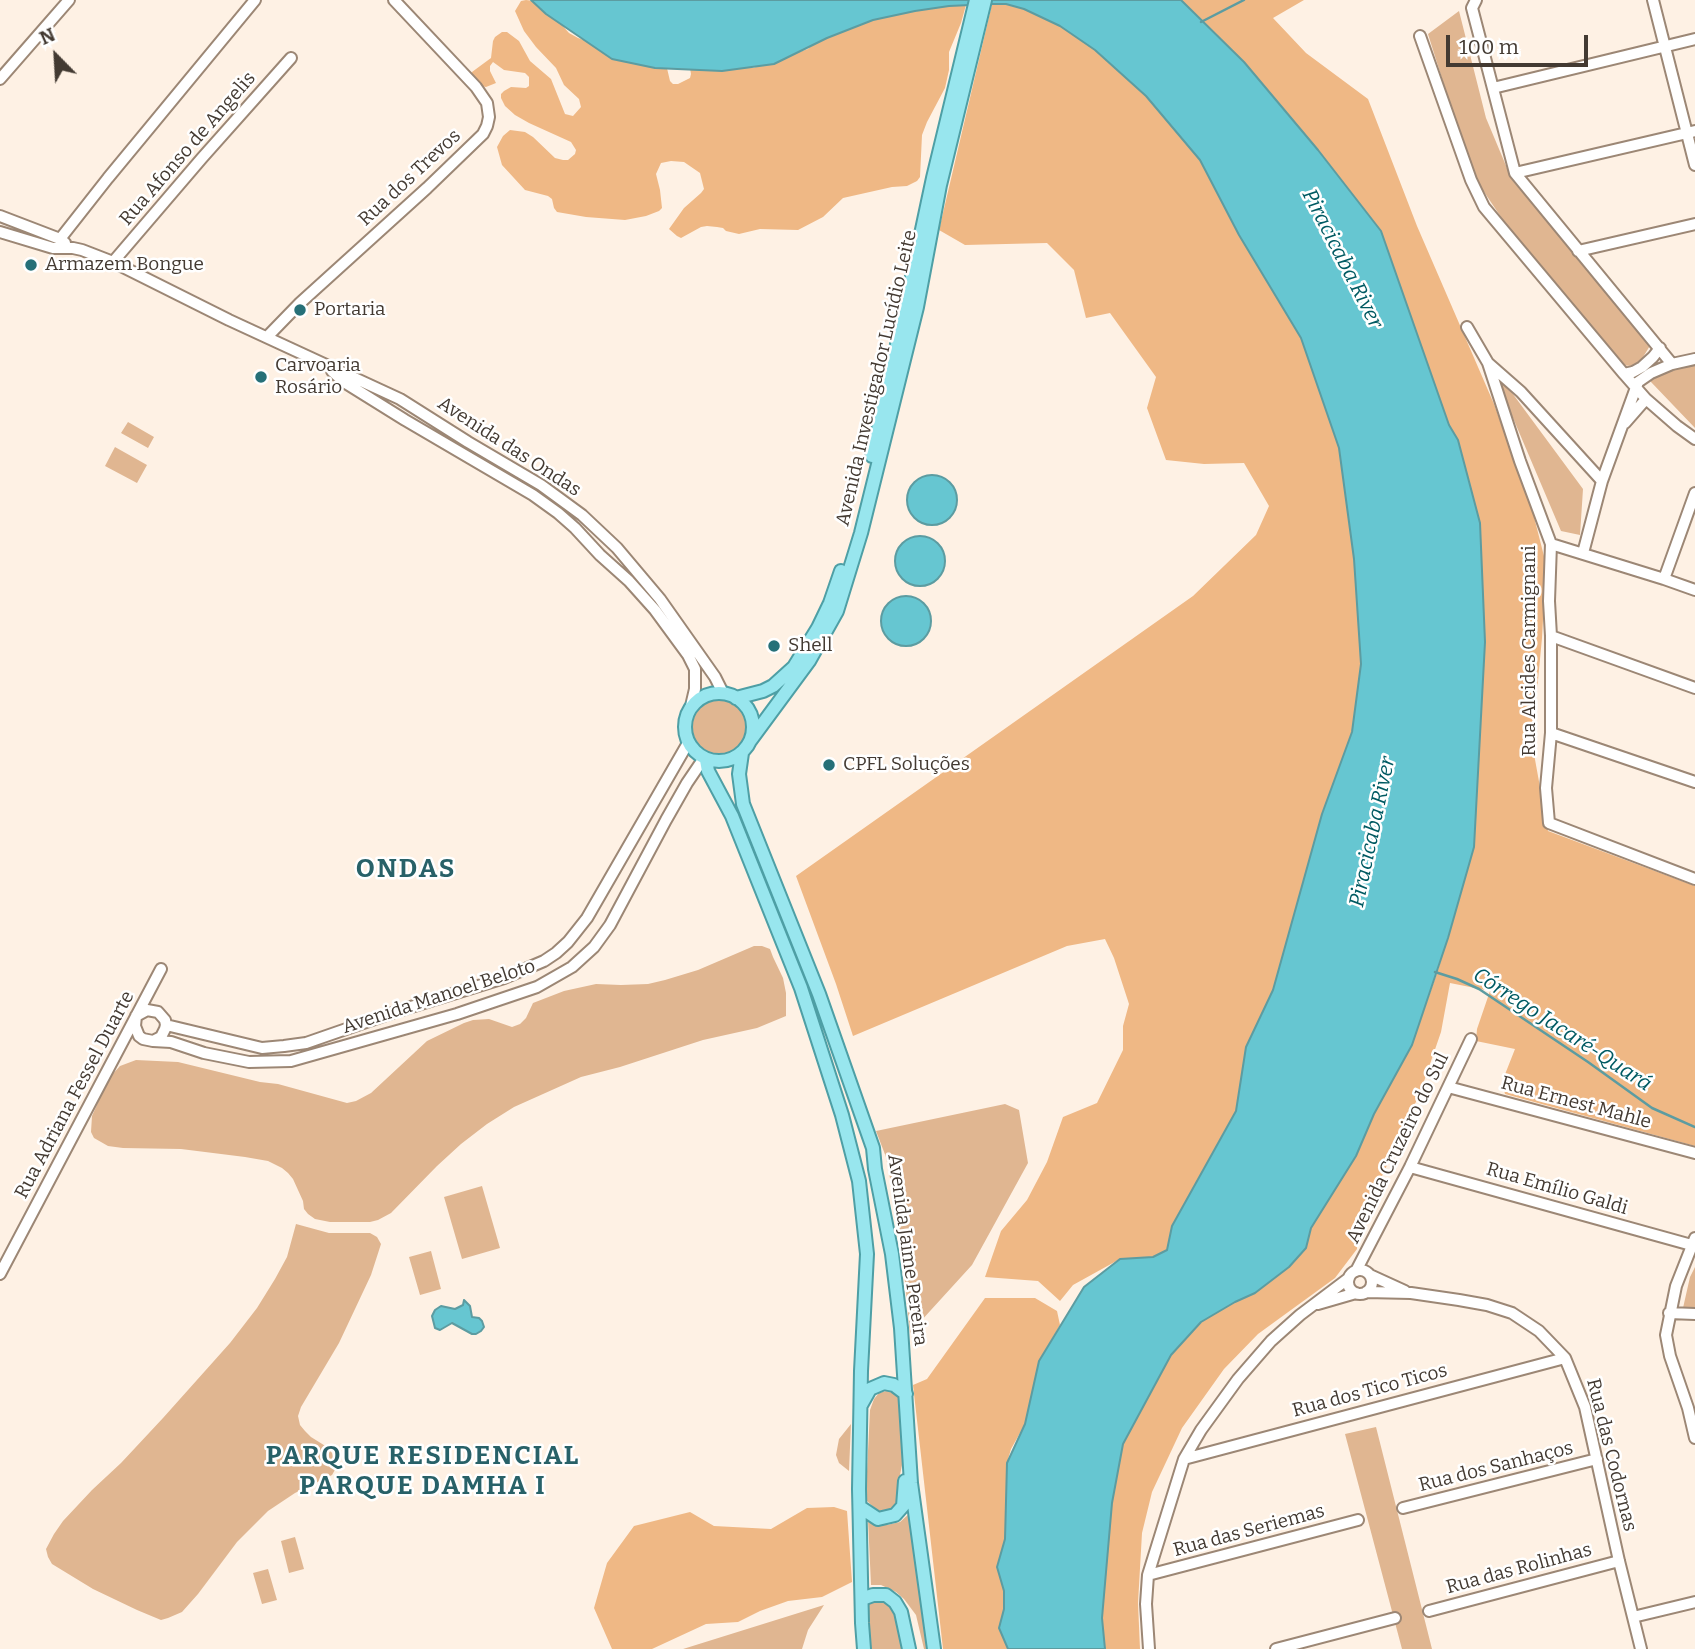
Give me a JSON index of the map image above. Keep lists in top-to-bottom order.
{
  "streets": {
    "main road": ["Avenida Investigador Lucídio Leite", "Avenida Jaime Pereira"],
    "street": [
      "Rua Afonso de Angelis",
      "Rua dos Trevos",
      "Avenida das Ondas",
      "Rua Alcides Carmignani",
      "Avenida Manoel Beloto",
      "Rua Adriana Fessel Duarte",
      "Rua Ernest Mahle",
      "Avenida Cruzeiro do Sul",
      "Rua Emílio Galdi",
      "Rua dos Tico Ticos",
      "Rua das Codornas",
      "Rua dos Sanhaços",
      "Rua das Seriemas",
      "Rua das Rolinhas"
    ]
  },
  "crossings": [
    ["Rua Afonso de Angelis", "Avenida das Ondas"],
    ["Rua dos Trevos", "Avenida das Ondas"],
    ["Avenida Investigador Lucídio Leite", "Avenida das Ondas"],
    ["Avenida Investigador Lucídio Leite", "Avenida Manoel Beloto"],
    ["Avenida Investigador Lucídio Leite", "Avenida Jaime Pereira"],
    ["Avenida das Ondas", "Avenida Manoel Beloto"],
    ["Avenida das Ondas", "Avenida Jaime Pereira"],
    ["Avenida Manoel Beloto", "Rua Adriana Fessel Duarte"],
    ["Avenida Manoel Beloto", "Avenida Jaime Pereira"],
    ["Rua Ernest Mahle", "Avenida Cruzeiro do Sul"],
    ["Avenida Cruzeiro do Sul", "Rua Emílio Galdi"],
    ["Avenida Cruzeiro do Sul", "Rua dos Tico Ticos"],
    ["Avenida Cruzeiro do Sul", "Rua das Codornas"],
    ["Avenida Cruzeiro do Sul", "Rua das Seriemas"],
    ["Rua dos Tico Ticos", "Rua das Codornas"],
    ["Rua das Codornas", "Rua dos Sanhaços"],
    ["Rua das Codornas", "Rua das Rolinhas"]
  ],
  "districts": ["ONDAS", "PARQUE RESIDENCIAL PARQUE DAMHA I"],
  "water": ["Piracicaba River", "Córrego Jacaré-Quará"],
  "places": [
    "Armazem Bongue",
    "Portaria",
    "Carvoaria Rosário",
    "Shell",
    "CPFL Soluções"
  ],
  "scale_bar": "100 m",
  "north": "top left"
}
